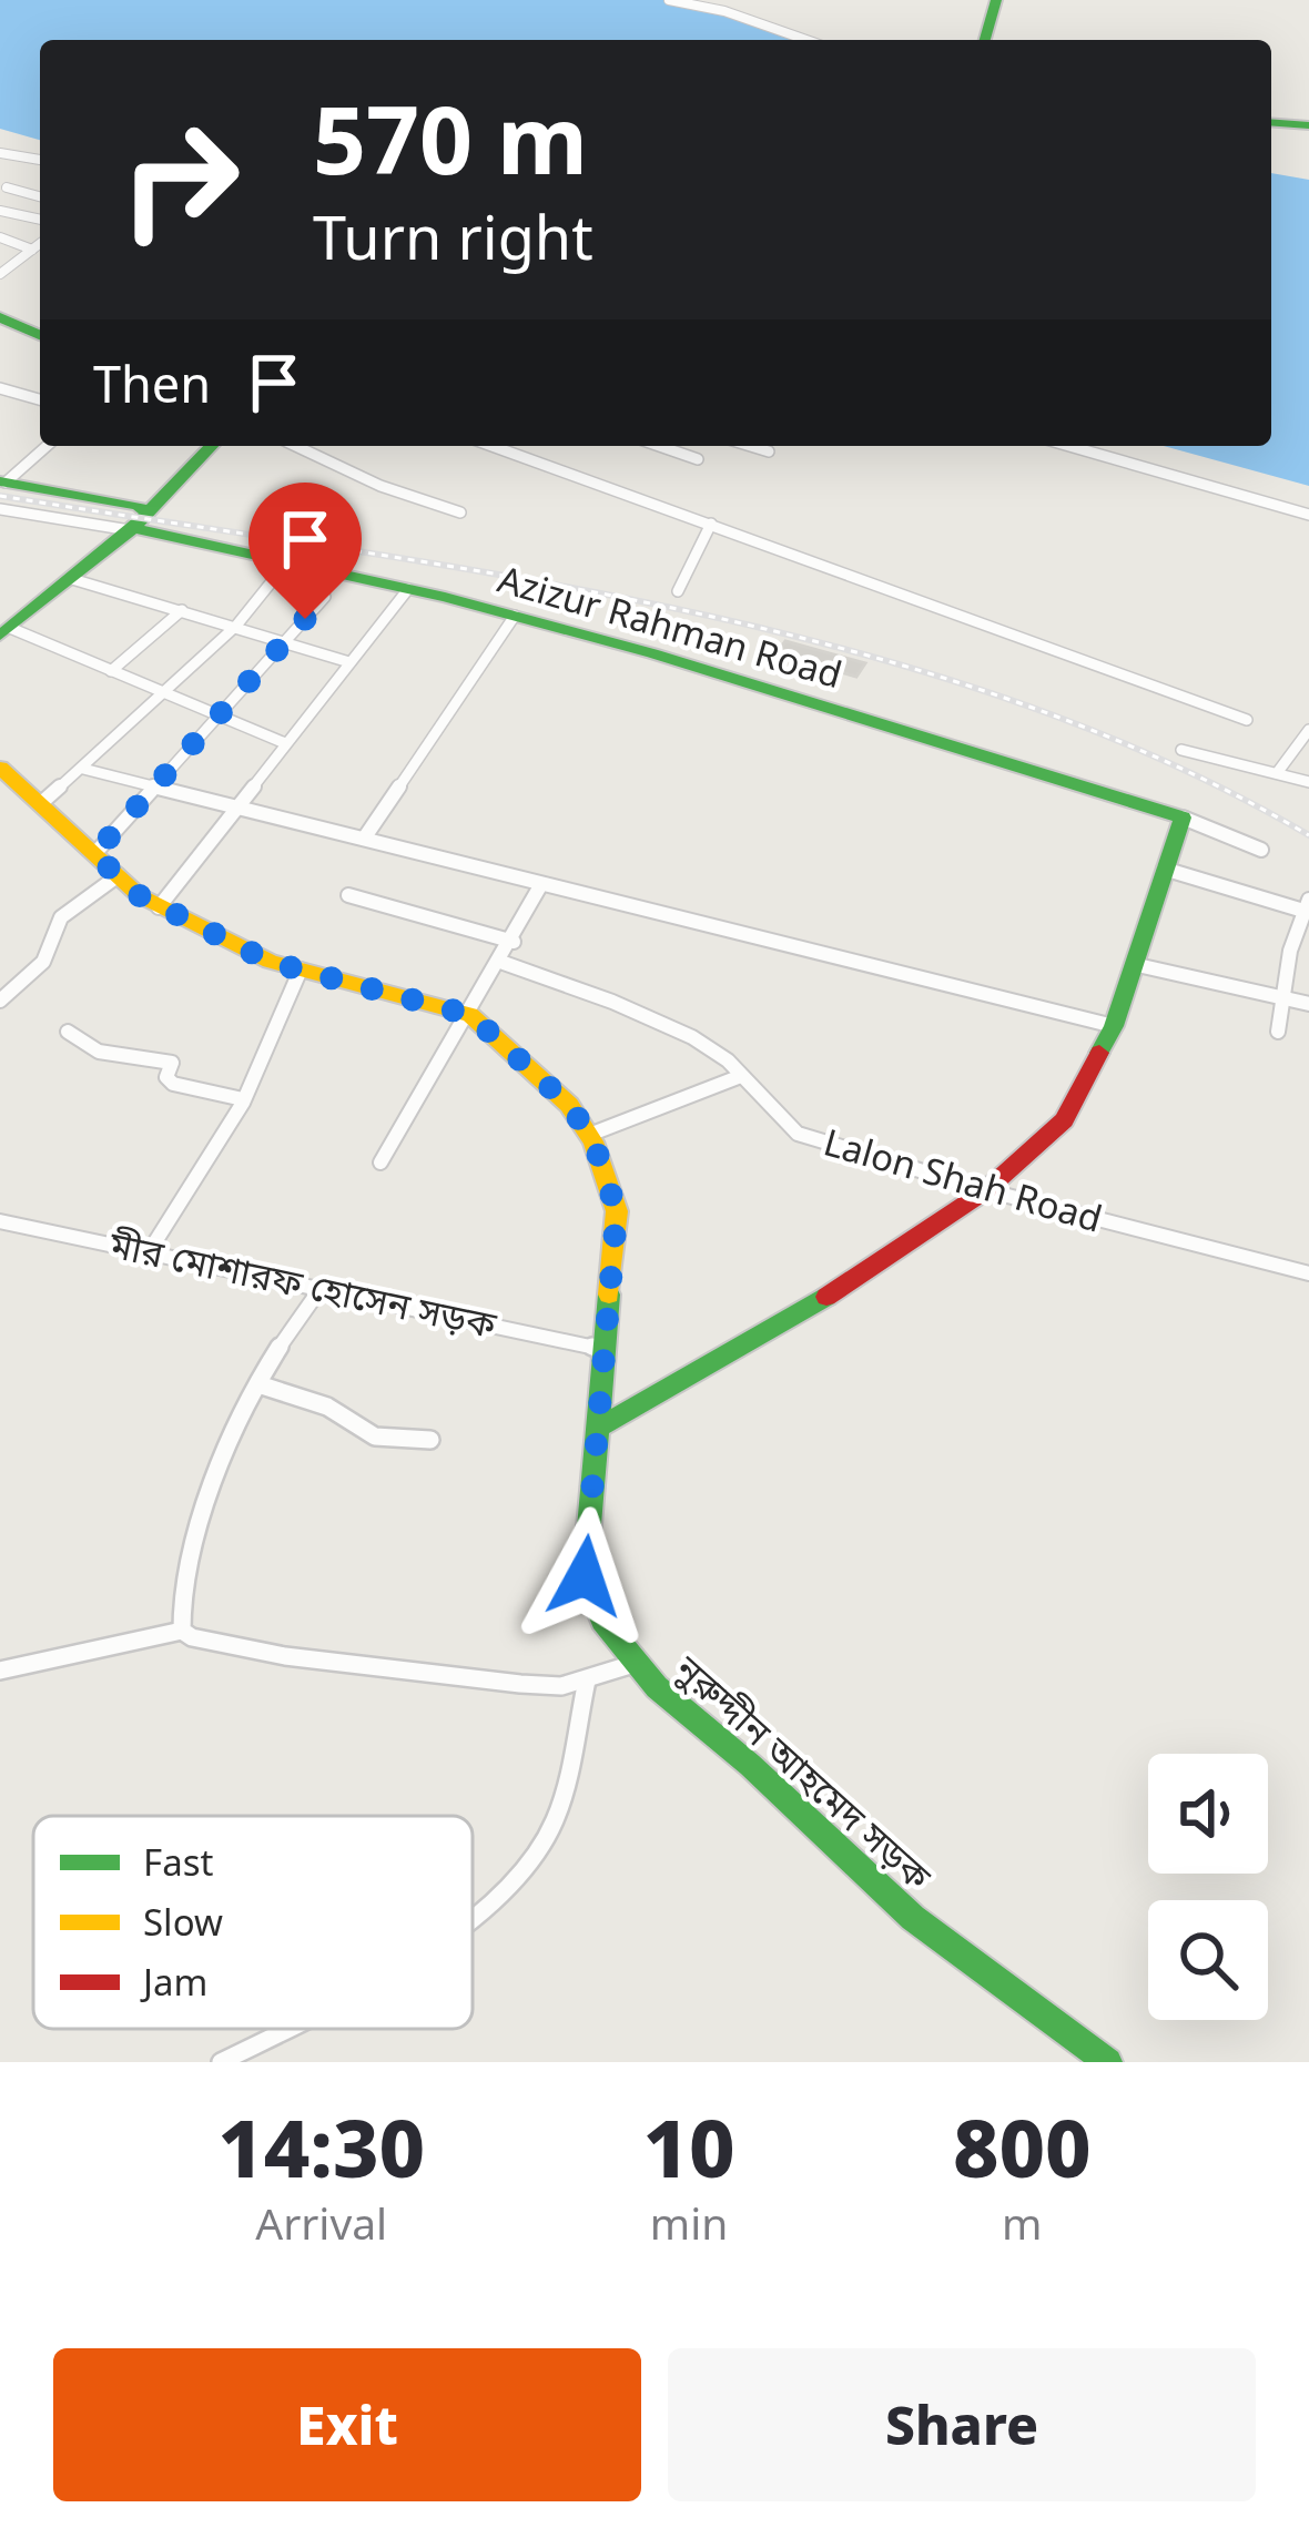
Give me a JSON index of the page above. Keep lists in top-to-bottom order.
{
  "streets": {
    "street": [
      "Azizur Rahman Road",
      "Lalon Shah Road",
      "মীর মোশারফ হোসেন সড়ক",
      "নুরুদ্দীন আহমেদ সড়ক"
    ]
  },
  "crossings": [
    ["মীর মোশারফ হোসেন সড়ক", "নুরুদ্দীন আহমেদ সড়ক"]
  ],
  "legend": ["Fast", "Slow", "Jam"],
  "page": {
    "turn": ["570 m", "Turn right"],
    "then": "Then",
    "eta": [
      "14:30",
      "Arrival",
      "10",
      "min",
      "800",
      "m"
    ],
    "buttons": ["Exit", "Share"]
  }
}
